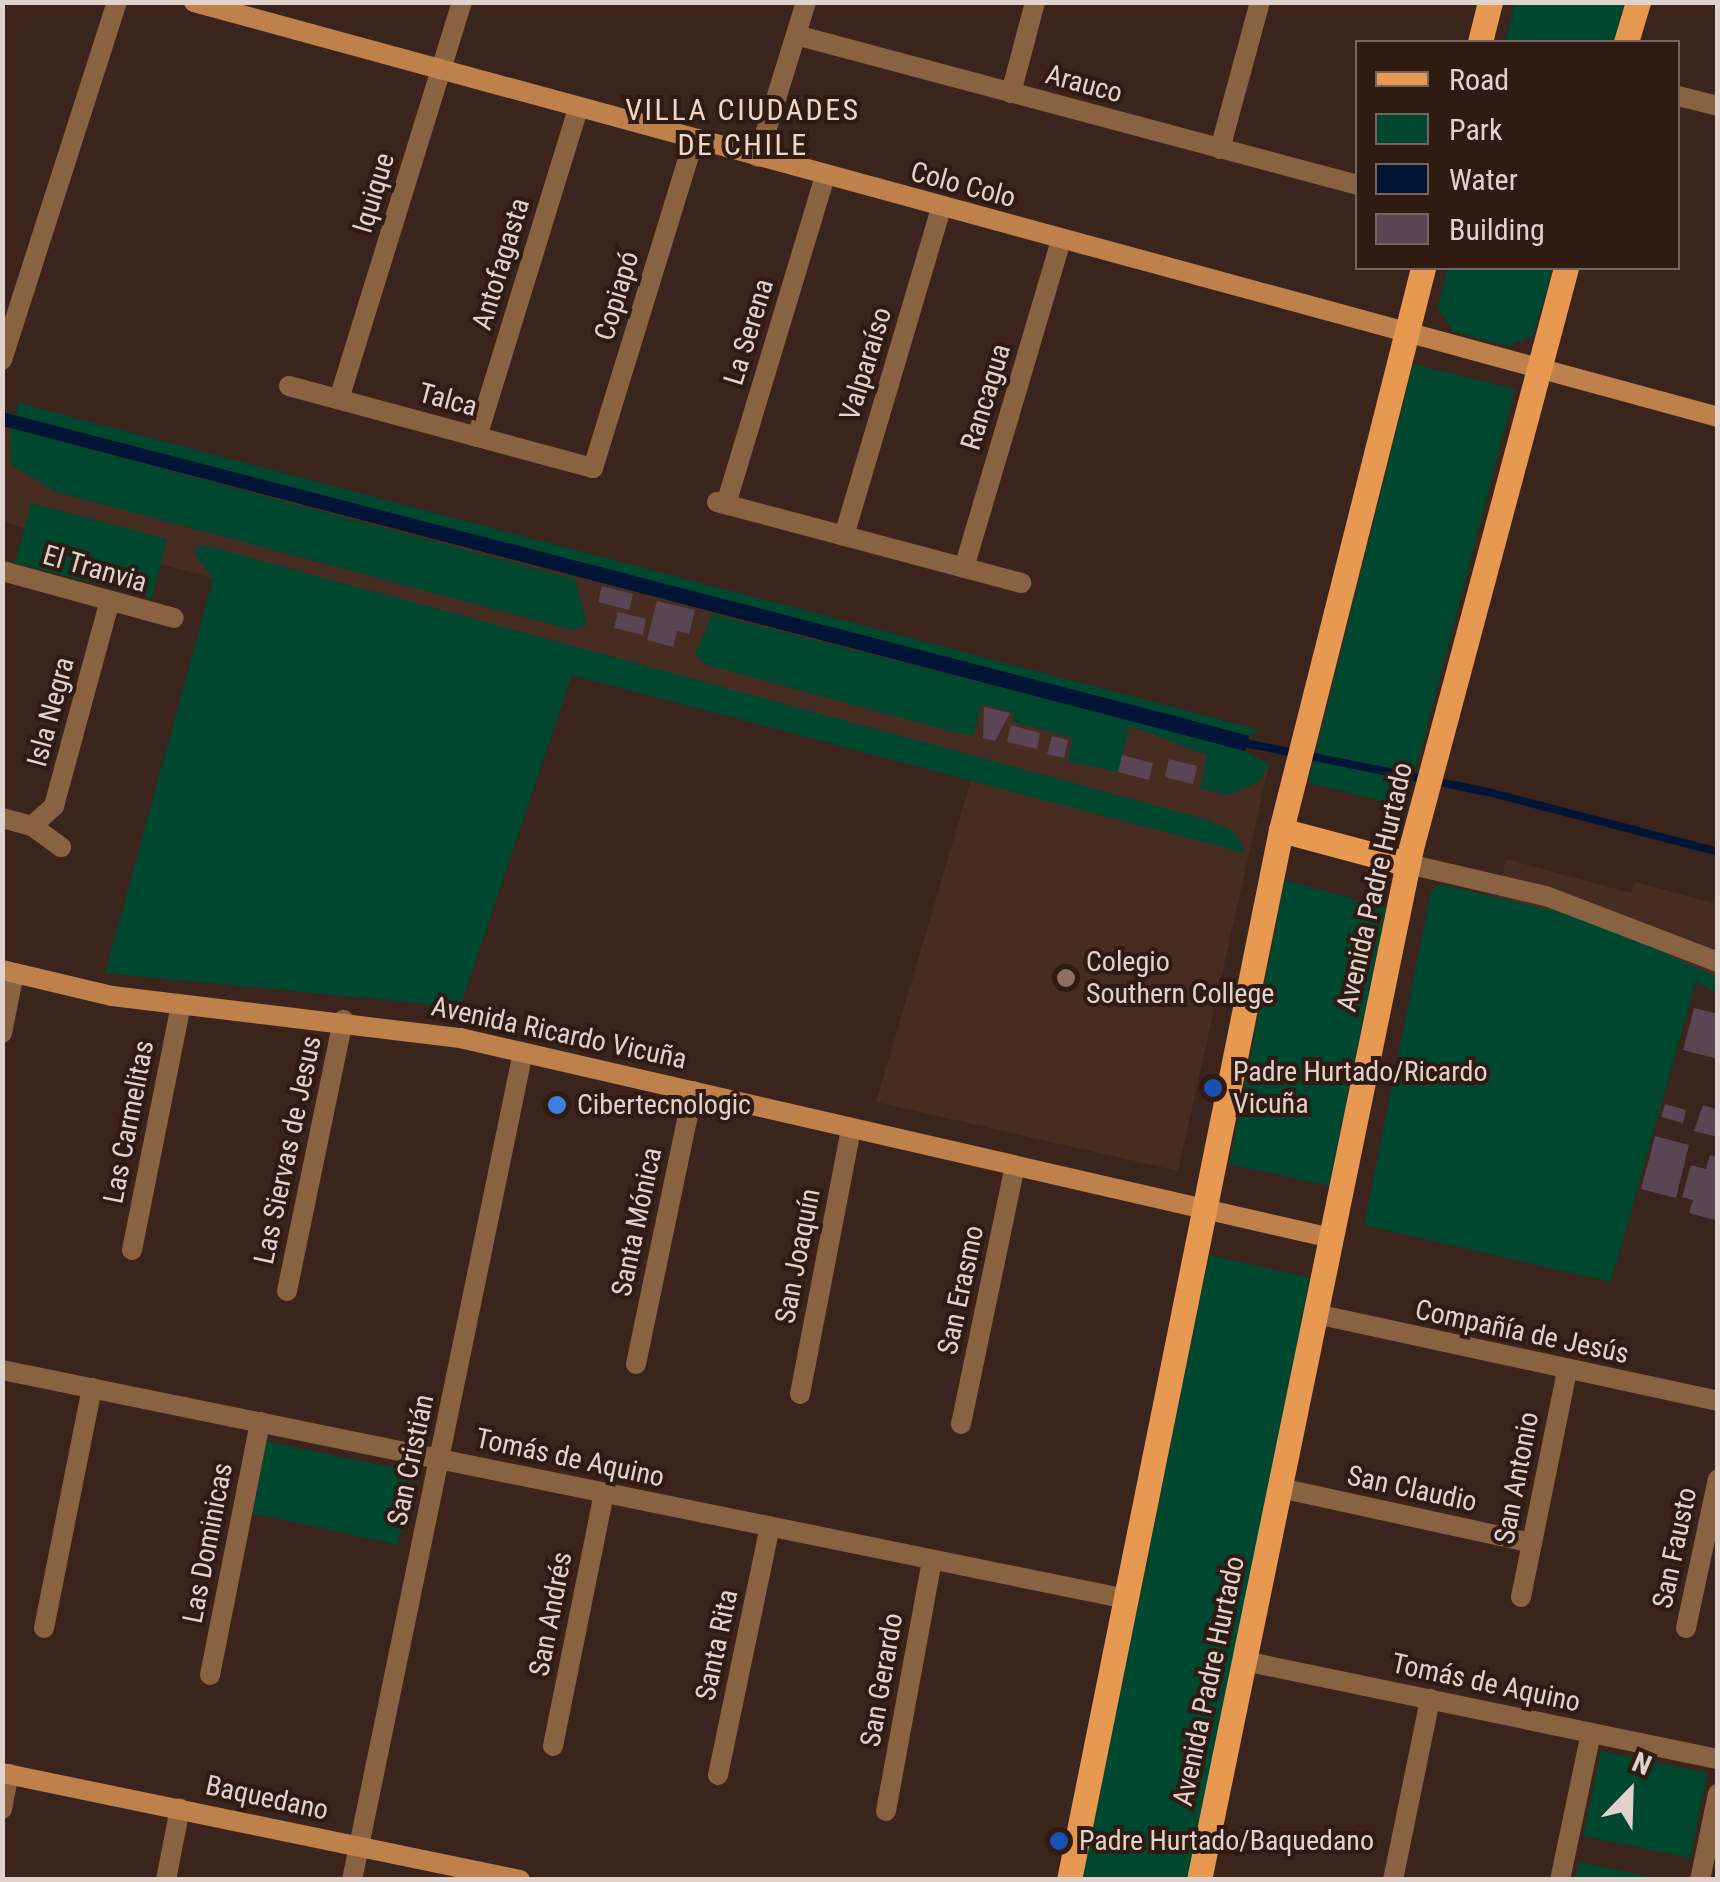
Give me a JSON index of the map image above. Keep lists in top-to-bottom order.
{
  "streets": {
    "main road": ["Avenida Padre Hurtado"],
    "street": [
      "Arauco",
      "Colo Colo",
      "Iquique",
      "Antofagasta",
      "Copiapó",
      "La Serena",
      "Valparaíso",
      "Rancagua",
      "Talca",
      "El Tranvia",
      "Isla Negra",
      "Avenida Ricardo Vicuña",
      "Las Carmelitas",
      "Las Siervas de Jesus",
      "Santa Mónica",
      "San Joaquín",
      "San Erasmo",
      "Compañía de Jesús",
      "Tomás de Aquino",
      "San Cristián",
      "San Antonio",
      "San Claudio",
      "Las Dominicas",
      "San Fausto",
      "San Andrés",
      "Santa Rita",
      "San Gerardo",
      "Baquedano"
    ]
  },
  "crossings": [
    ["Colo Colo", "Iquique"],
    ["Colo Colo", "Antofagasta"],
    ["Colo Colo", "Copiapó"],
    ["Colo Colo", "La Serena"],
    ["Colo Colo", "Valparaíso"],
    ["Colo Colo", "Rancagua"],
    ["Colo Colo", "Avenida Padre Hurtado"],
    ["Iquique", "Talca"],
    ["Antofagasta", "Talca"],
    ["Copiapó", "Talca"],
    ["La Serena", "Valparaíso"],
    ["El Tranvia", "Isla Negra"],
    ["Avenida Padre Hurtado", "Avenida Ricardo Vicuña"],
    ["Avenida Padre Hurtado", "Compañía de Jesús"],
    ["Avenida Padre Hurtado", "Tomás de Aquino"],
    ["Avenida Padre Hurtado", "San Claudio"],
    ["Avenida Ricardo Vicuña", "Las Carmelitas"],
    ["Avenida Ricardo Vicuña", "Las Siervas de Jesus"],
    ["Avenida Ricardo Vicuña", "Santa Mónica"],
    ["Avenida Ricardo Vicuña", "San Joaquín"],
    ["Avenida Ricardo Vicuña", "San Erasmo"],
    ["Avenida Ricardo Vicuña", "San Cristián"],
    ["Compañía de Jesús", "San Antonio"],
    ["Tomás de Aquino", "San Cristián"],
    ["Tomás de Aquino", "Las Dominicas"],
    ["Tomás de Aquino", "San Andrés"],
    ["Tomás de Aquino", "Santa Rita"],
    ["Tomás de Aquino", "San Gerardo"],
    ["San Cristián", "Baquedano"],
    ["San Antonio", "San Claudio"]
  ],
  "districts": ["VILLA CIUDADES DE CHILE"],
  "places": [
    "Colegio Southern College",
    "Padre Hurtado/Ricardo Vicuña",
    "Cibertecnologic",
    "Padre Hurtado/Baquedano"
  ],
  "legend": [
    "Road",
    "Park",
    "Water",
    "Building"
  ],
  "north": "top right"
}
